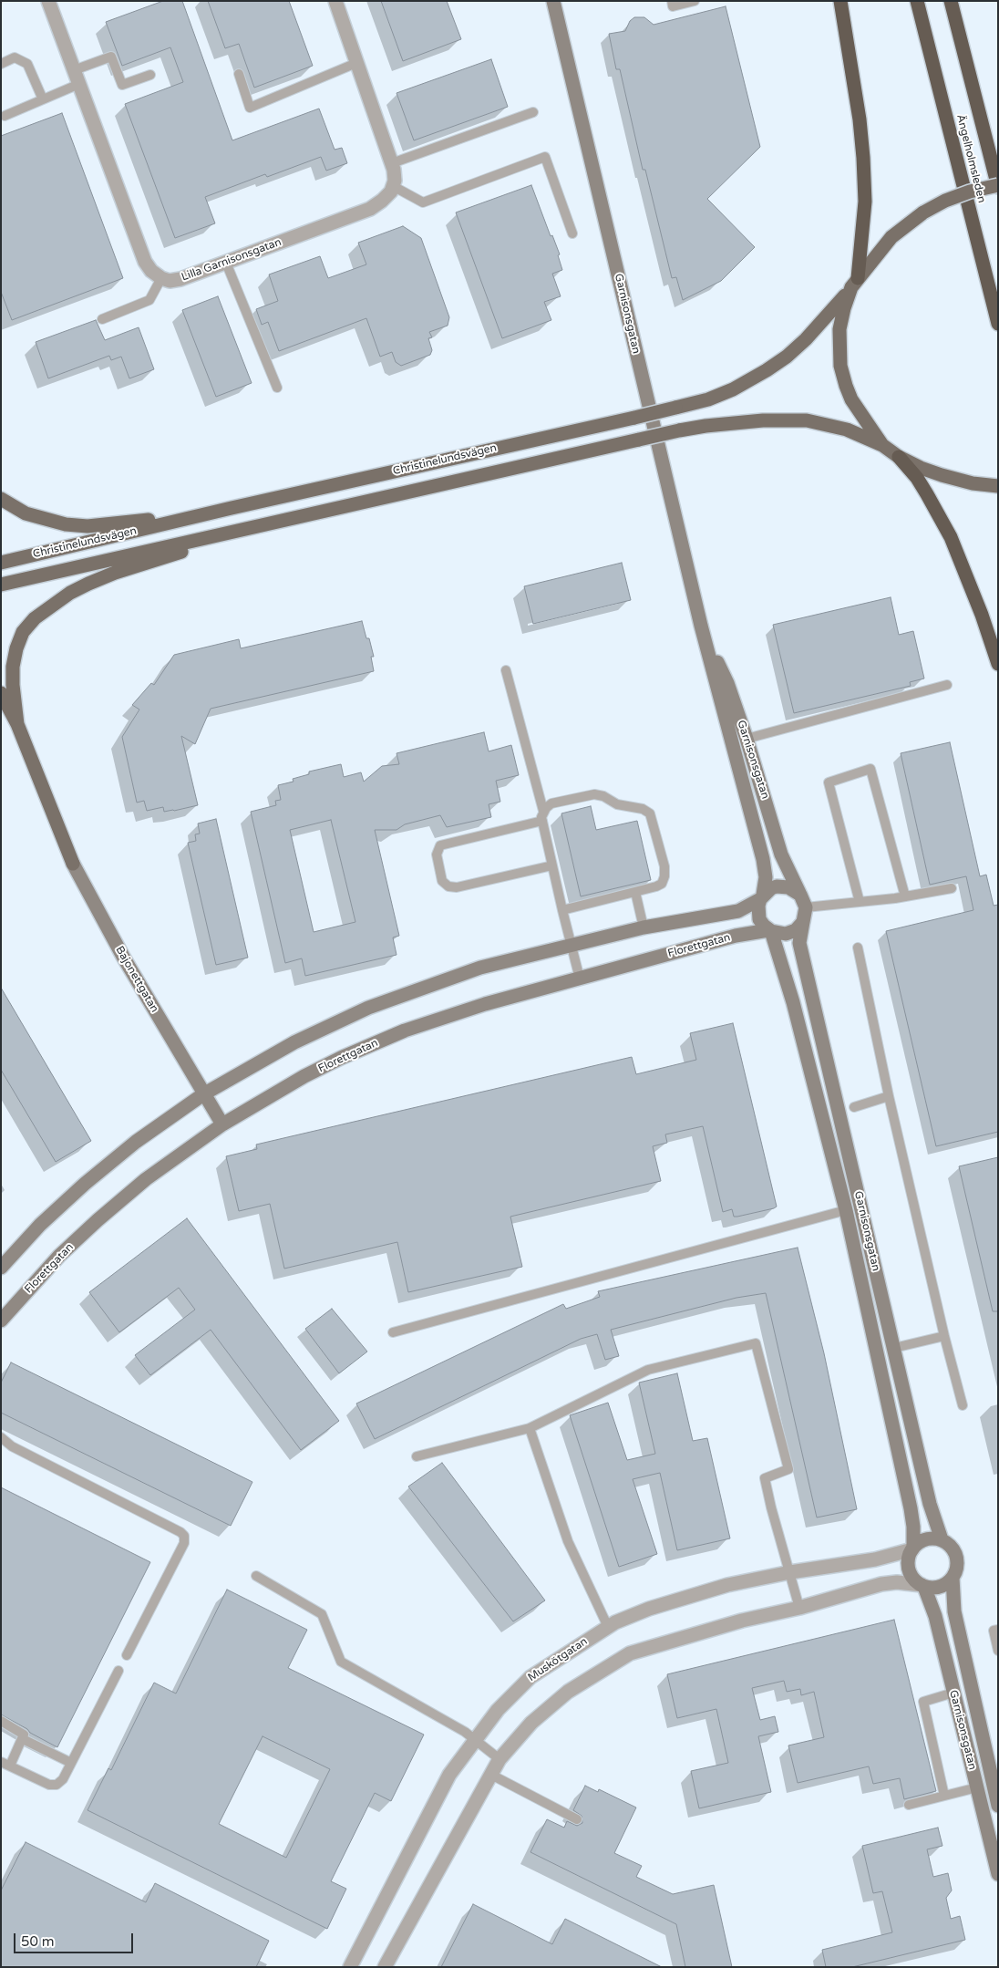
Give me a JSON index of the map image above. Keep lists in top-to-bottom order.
{
  "streets": {
    "highway": ["Ängelholmsleden"],
    "main road": ["Christinelundsvägen"],
    "street": [
      "Lilla Garnisonsgatan",
      "Garnisonsgatan",
      "Florettgatan",
      "Bajonettgatan",
      "Muskötgatan"
    ]
  },
  "crossings": [
    ["Ängelholmsleden", "Christinelundsvägen"],
    ["Garnisonsgatan", "Florettgatan"],
    ["Garnisonsgatan", "Muskötgatan"],
    ["Florettgatan", "Bajonettgatan"]
  ],
  "scale_bar": "50 m"
}
